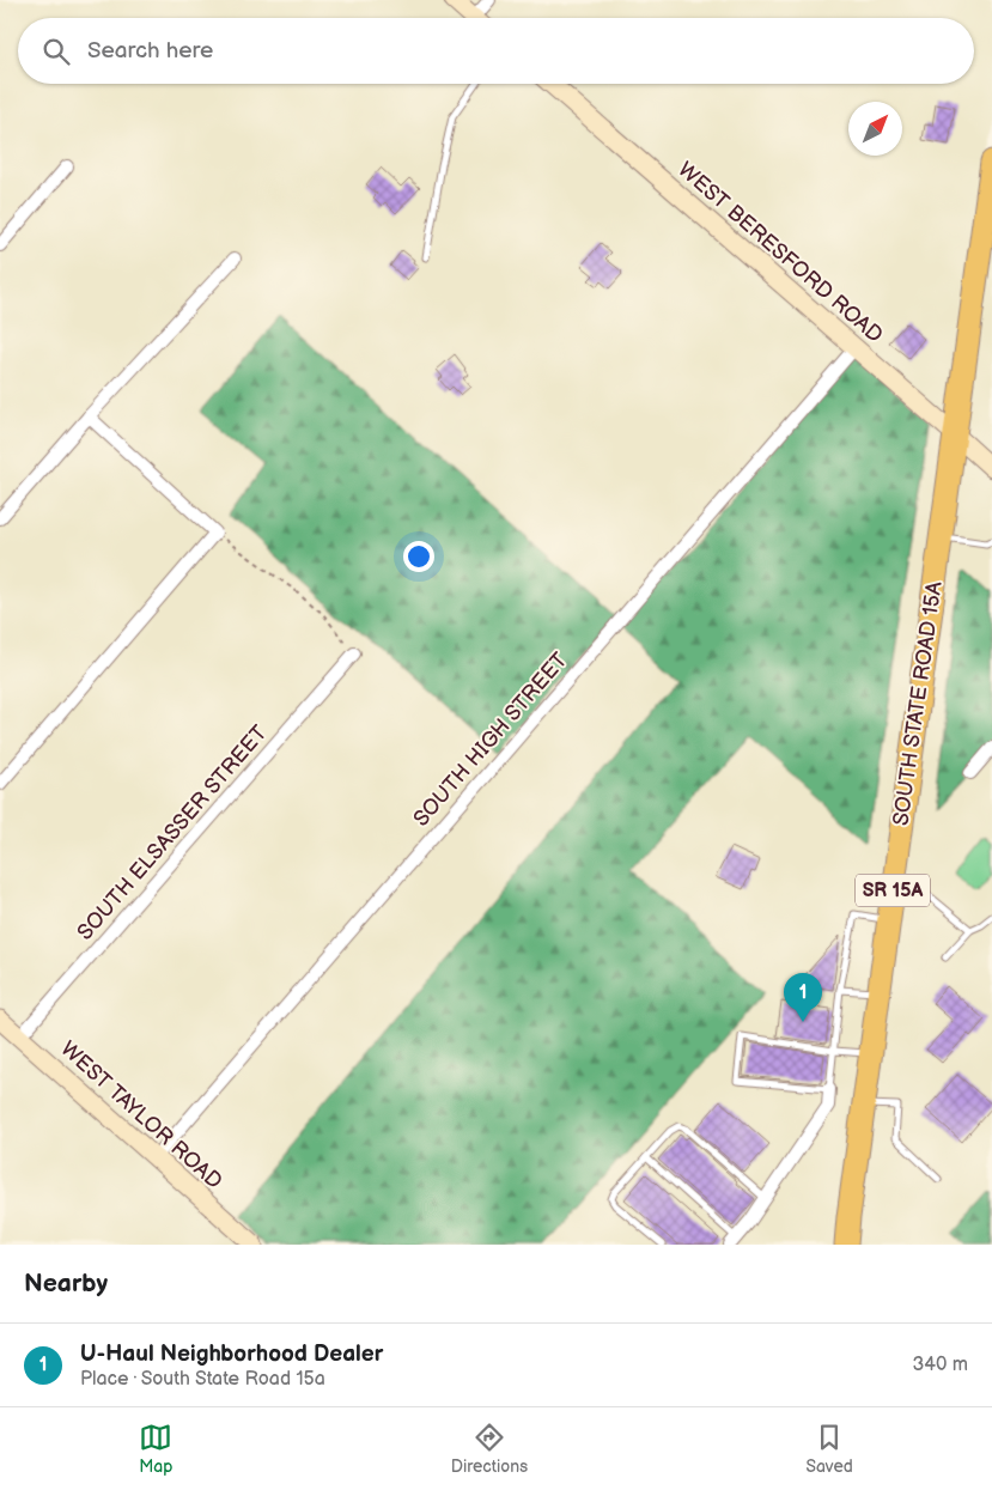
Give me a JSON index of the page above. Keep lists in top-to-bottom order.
{
  "streets": {
    "highway": ["SOUTH STATE ROAD 15A", "SR 15A"],
    "street": [
      "WEST BERESFORD ROAD",
      "SOUTH HIGH STREET",
      "SOUTH ELSASSER STREET",
      "WEST TAYLOR ROAD"
    ]
  },
  "crossings": [
    ["WEST BERESFORD ROAD", "SOUTH STATE ROAD 15A"],
    ["WEST BERESFORD ROAD", "SOUTH HIGH STREET"],
    ["SOUTH HIGH STREET", "WEST TAYLOR ROAD"],
    ["SOUTH ELSASSER STREET", "WEST TAYLOR ROAD"]
  ],
  "north": "top right",
  "page": {
    "search": "Search here",
    "pins": "1",
    "heading": "Nearby",
    "list": [
      {
        "mark": "1",
        "name": "U-Haul Neighborhood Dealer",
        "note": "Place · South State Road 15a",
        "value": "340 m"
      }
    ],
    "nav": ["Map", "Directions", "Saved"]
  }
}
